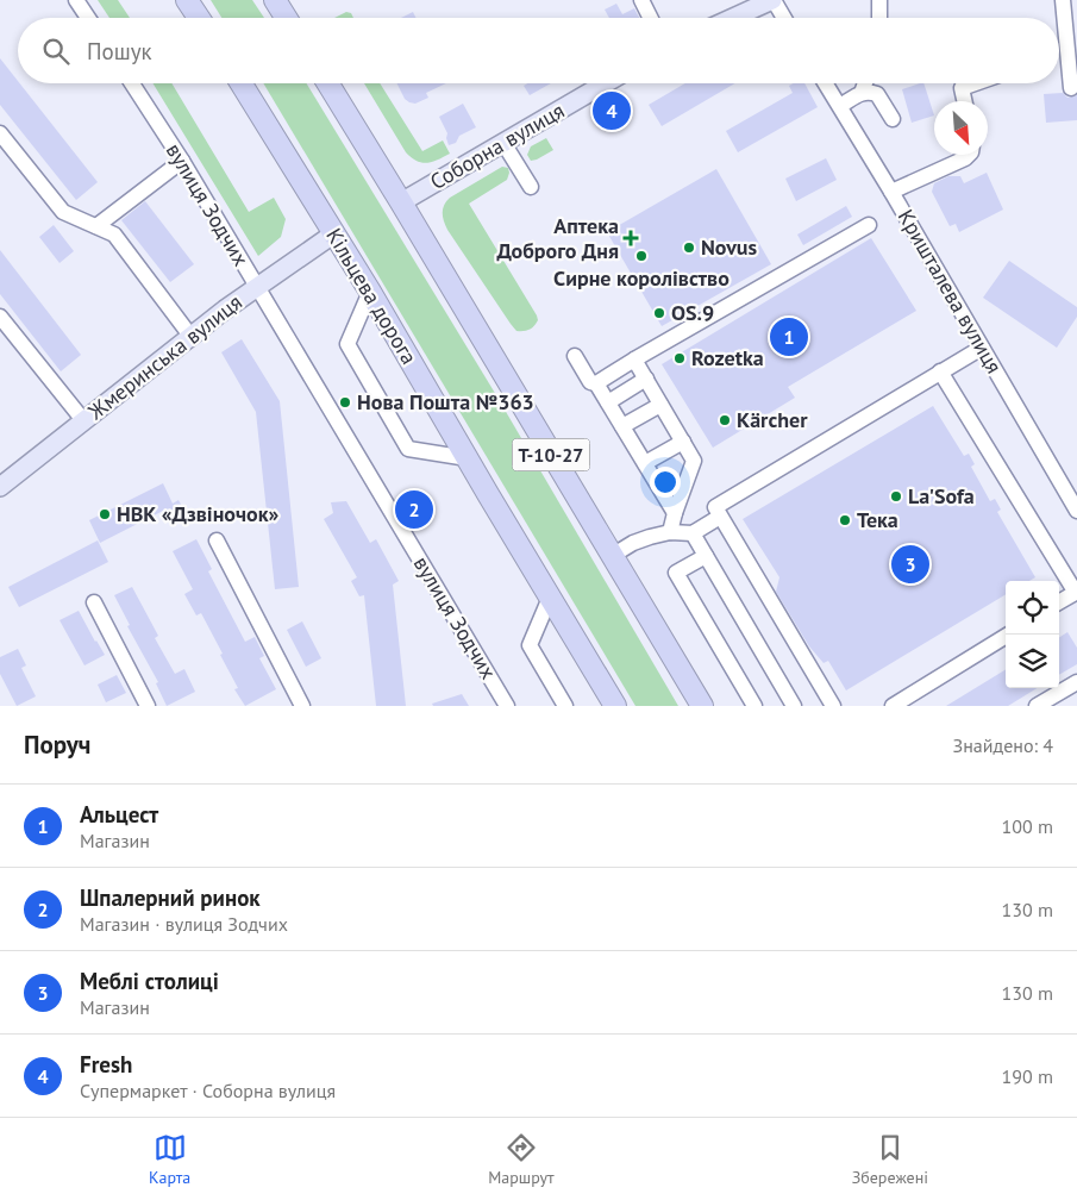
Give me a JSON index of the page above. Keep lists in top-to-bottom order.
{
  "streets": {
    "highway": ["Кільцева дорога", "Т-10-27"],
    "main road": ["Соборна вулиця", "Жмеринська вулиця"],
    "street": ["вулиця Зодчих", "Кришталева вулиця"]
  },
  "crossings": [
    ["Соборна вулиця", "Т-10-27"],
    ["вулиця Зодчих", "Жмеринська вулиця"],
    ["Кільцева дорога", "Жмеринська вулиця"]
  ],
  "places": {
    "health": ["Аптека Доброго Дня"],
    "other": [
      "Novus",
      "Сирне королівство",
      "OS.9",
      "Rozetka",
      "Нова Пошта №363",
      "Kärcher",
      "La'Sofa",
      "НВК «Дзвіночок»",
      "Тека"
    ]
  },
  "north": "bottom right",
  "page": {
    "search": "Пошук",
    "pins": [
      "4",
      "1",
      "2",
      "3"
    ],
    "heading": ["Поруч", "Знайдено: 4"],
    "list": [
      {
        "mark": "1",
        "name": "Альцест",
        "note": "Магазин",
        "value": "100 m"
      },
      {
        "mark": "2",
        "name": "Шпалерний ринок",
        "note": "Магазин · вулиця Зодчих",
        "value": "130 m"
      },
      {
        "mark": "3",
        "name": "Меблі столиці",
        "note": "Магазин",
        "value": "130 m"
      },
      {
        "mark": "4",
        "name": "Fresh",
        "note": "Супермаркет · Соборна вулиця",
        "value": "190 m"
      }
    ],
    "nav": ["Карта", "Маршрут", "Збережені"]
  }
}
